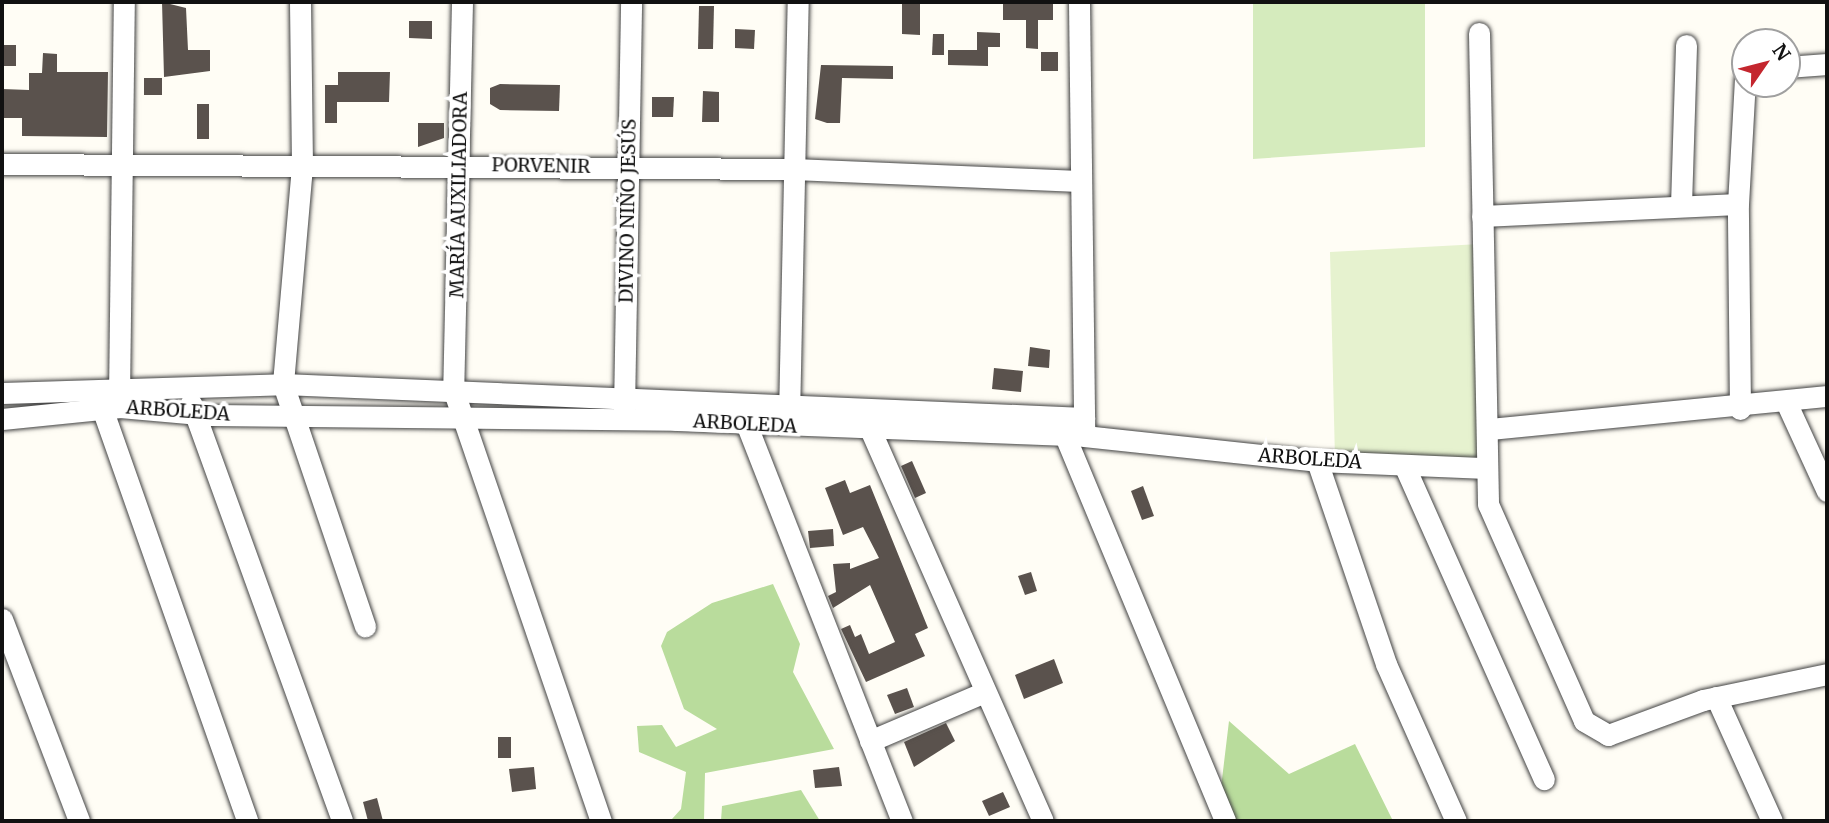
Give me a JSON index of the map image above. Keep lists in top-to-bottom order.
{
  "streets": {
    "street": [
      "PORVENIR",
      "MARÍA AUXILIADORA",
      "DIVINO NIÑO JESÚS",
      "ARBOLEDA"
    ]
  },
  "crossings": [
    ["PORVENIR", "MARÍA AUXILIADORA"],
    ["PORVENIR", "DIVINO NIÑO JESÚS"],
    ["MARÍA AUXILIADORA", "ARBOLEDA"],
    ["DIVINO NIÑO JESÚS", "ARBOLEDA"]
  ],
  "north": "top right"
}
